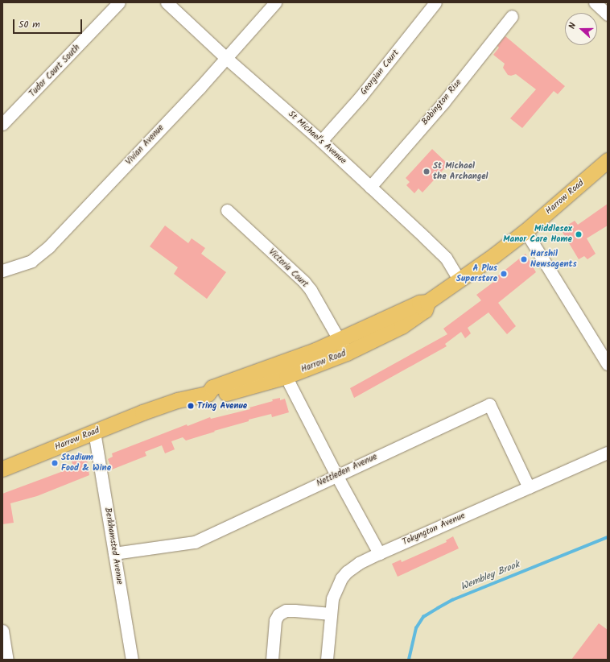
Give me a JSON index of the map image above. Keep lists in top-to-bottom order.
{
  "streets": {
    "main road": ["Harrow Road"],
    "street": [
      "Tudor Court South",
      "Georgian Court",
      "Babington Rise",
      "St Michael's Avenue",
      "Vivian Avenue",
      "Victoria Court",
      "Nettleden Avenue",
      "Tokyngton Avenue",
      "Berkhamsted Avenue"
    ]
  },
  "crossings": [
    ["Georgian Court", "St Michael's Avenue"],
    ["Babington Rise", "St Michael's Avenue"],
    ["St Michael's Avenue", "Vivian Avenue"],
    ["St Michael's Avenue", "Harrow Road"],
    ["Harrow Road", "Victoria Court"],
    ["Harrow Road", "Berkhamsted Avenue"],
    ["Nettleden Avenue", "Tokyngton Avenue"],
    ["Nettleden Avenue", "Berkhamsted Avenue"]
  ],
  "water": ["Wembley Brook"],
  "places": [
    "St Michael the Archangel",
    "Middlesex Manor Care Home",
    "Harshil Newsagents",
    "A Plus Superstore",
    "Tring Avenue",
    "Stadium Food & Wine"
  ],
  "scale_bar": "50 m",
  "north": "left"
}
